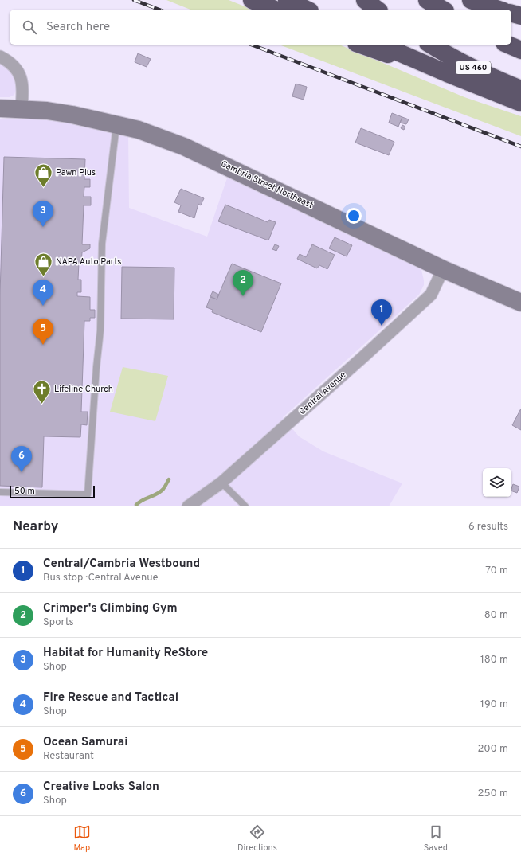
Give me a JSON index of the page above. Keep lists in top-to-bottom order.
{
  "streets": {
    "highway": ["US 460"],
    "main road": ["Cambria Street Northeast"],
    "street": ["Central Avenue"]
  },
  "crossings": [
    ["Cambria Street Northeast", "Central Avenue"]
  ],
  "places": {
    "shop": ["Pawn Plus", "NAPA Auto Parts"],
    "church": ["Lifeline Church"]
  },
  "scale_bar": "50 m",
  "page": {
    "search": "Search here",
    "pins": [
      "3",
      "2",
      "4",
      "1",
      "5",
      "6"
    ],
    "scale": "50 m",
    "heading": ["Nearby", "6 results"],
    "list": [
      {
        "mark": "1",
        "name": "Central/Cambria Westbound",
        "note": "Bus stop · Central Avenue",
        "value": "70 m"
      },
      {
        "mark": "2",
        "name": "Crimper's Climbing Gym",
        "note": "Sports",
        "value": "80 m"
      },
      {
        "mark": "3",
        "name": "Habitat for Humanity ReStore",
        "note": "Shop",
        "value": "180 m"
      },
      {
        "mark": "4",
        "name": "Fire Rescue and Tactical",
        "note": "Shop",
        "value": "190 m"
      },
      {
        "mark": "5",
        "name": "Ocean Samurai",
        "note": "Restaurant",
        "value": "200 m"
      },
      {
        "mark": "6",
        "name": "Creative Looks Salon",
        "note": "Shop",
        "value": "250 m"
      }
    ],
    "nav": ["Map", "Directions", "Saved"]
  }
}
